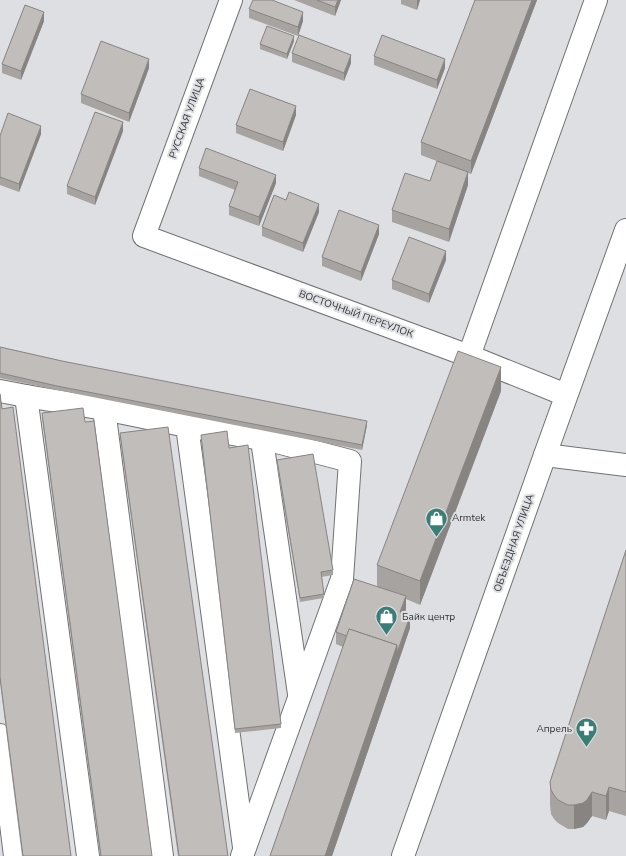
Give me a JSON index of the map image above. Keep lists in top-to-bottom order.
{
  "streets": {
    "street": ["РУССКАЯ УЛИЦА", "ВОСТОЧНЫЙ ПЕРЕУЛОК", "ОБЪЕЗДНАЯ УЛИЦА"]
  },
  "crossings": [
    ["РУССКАЯ УЛИЦА", "ВОСТОЧНЫЙ ПЕРЕУЛОК"],
    ["ВОСТОЧНЫЙ ПЕРЕУЛОК", "ОБЪЕЗДНАЯ УЛИЦА"]
  ],
  "places": {
    "shop": ["Armtek", "Байк центр"],
    "pharmacy": ["Апрель"]
  }
}
